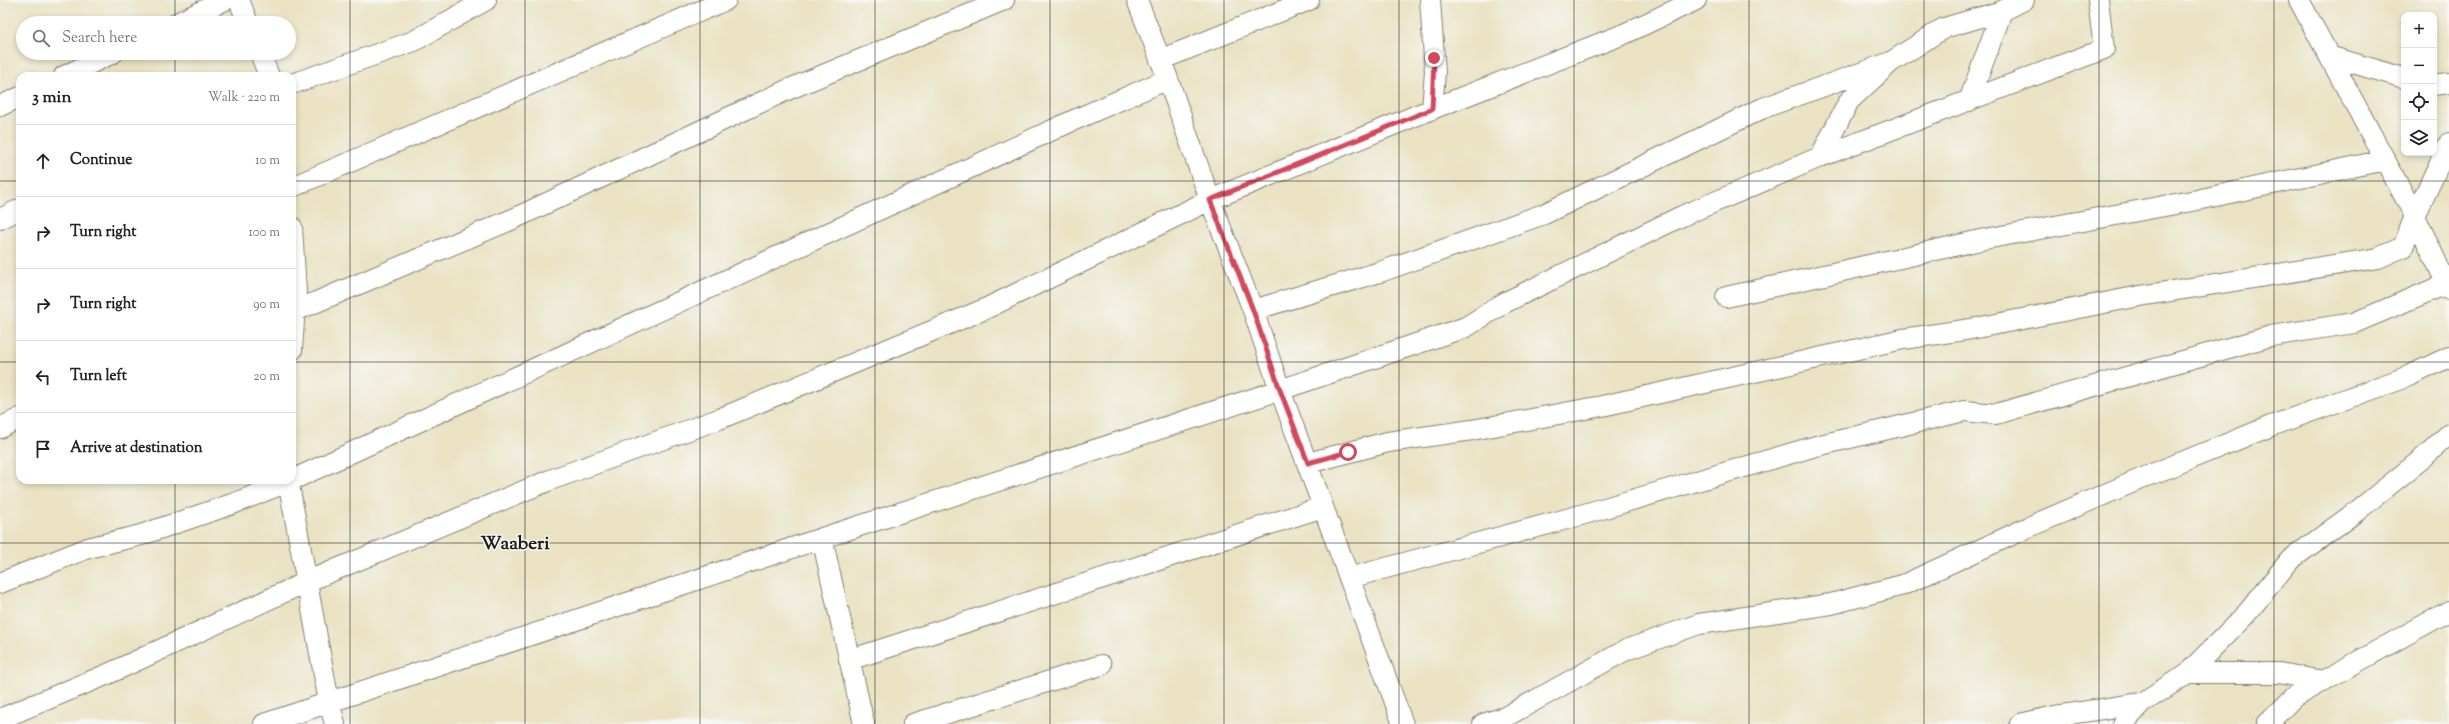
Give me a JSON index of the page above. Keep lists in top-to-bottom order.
{
  "districts": ["Waaberi"],
  "page": {
    "map_buttons": ["+", "−"],
    "search": "Search here",
    "heading": ["3 min", "Walk · 220 m"],
    "list": [
      ["Continue", "10 m"],
      ["Turn right", "100 m"],
      ["Turn right", "90 m"],
      ["Turn left", "20 m"],
      "Arrive at destination"
    ]
  }
}
